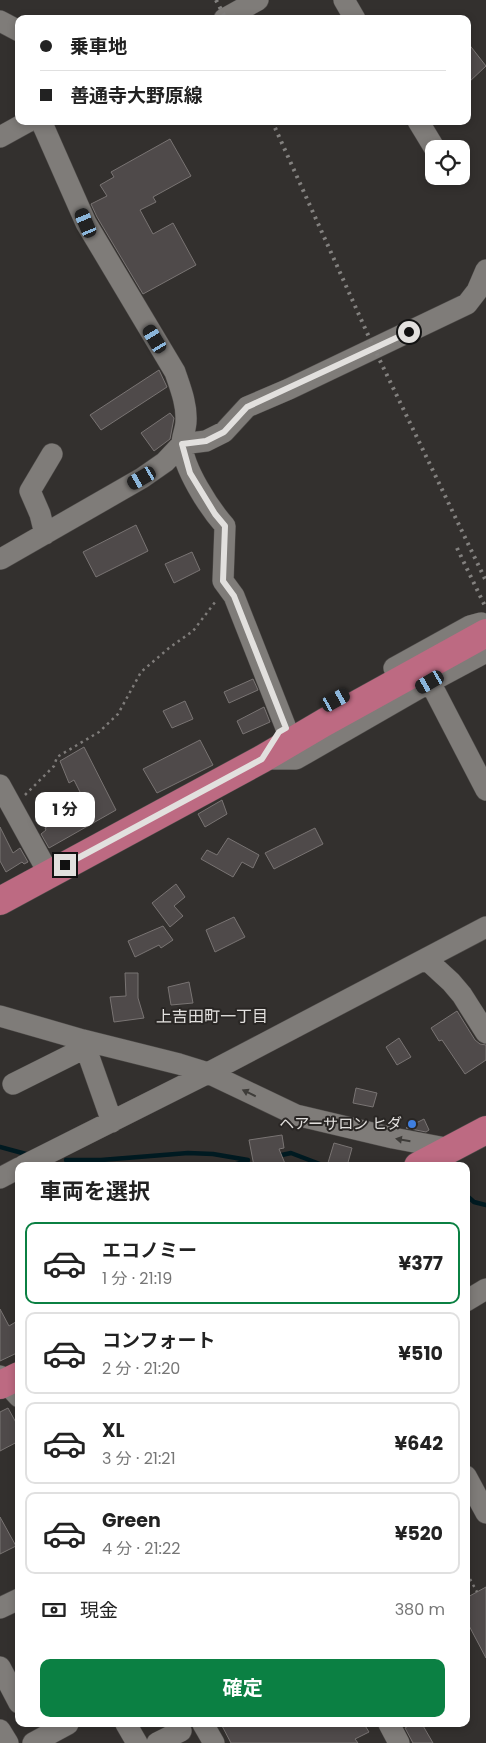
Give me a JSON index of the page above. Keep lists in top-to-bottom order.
{
  "districts": ["上吉田町一丁目"],
  "places": ["ヘアーサロン ヒダ"],
  "page": {
    "banner": ["乗車地", "善通寺大野原線"],
    "bubble": "1 分",
    "heading": "車両を選択",
    "list": [
      {
        "name": "エコノミー",
        "note": "1 分 · 21:19",
        "value": "¥377"
      },
      {
        "name": "コンフォート",
        "note": "2 分 · 21:20",
        "value": "¥510"
      },
      {
        "name": "XL",
        "note": "3 分 · 21:21",
        "value": "¥642"
      },
      {
        "name": "Green",
        "note": "4 分 · 21:22",
        "value": "¥520"
      }
    ],
    "pay": ["現金", "380 m"],
    "buttons": "確定"
  }
}
